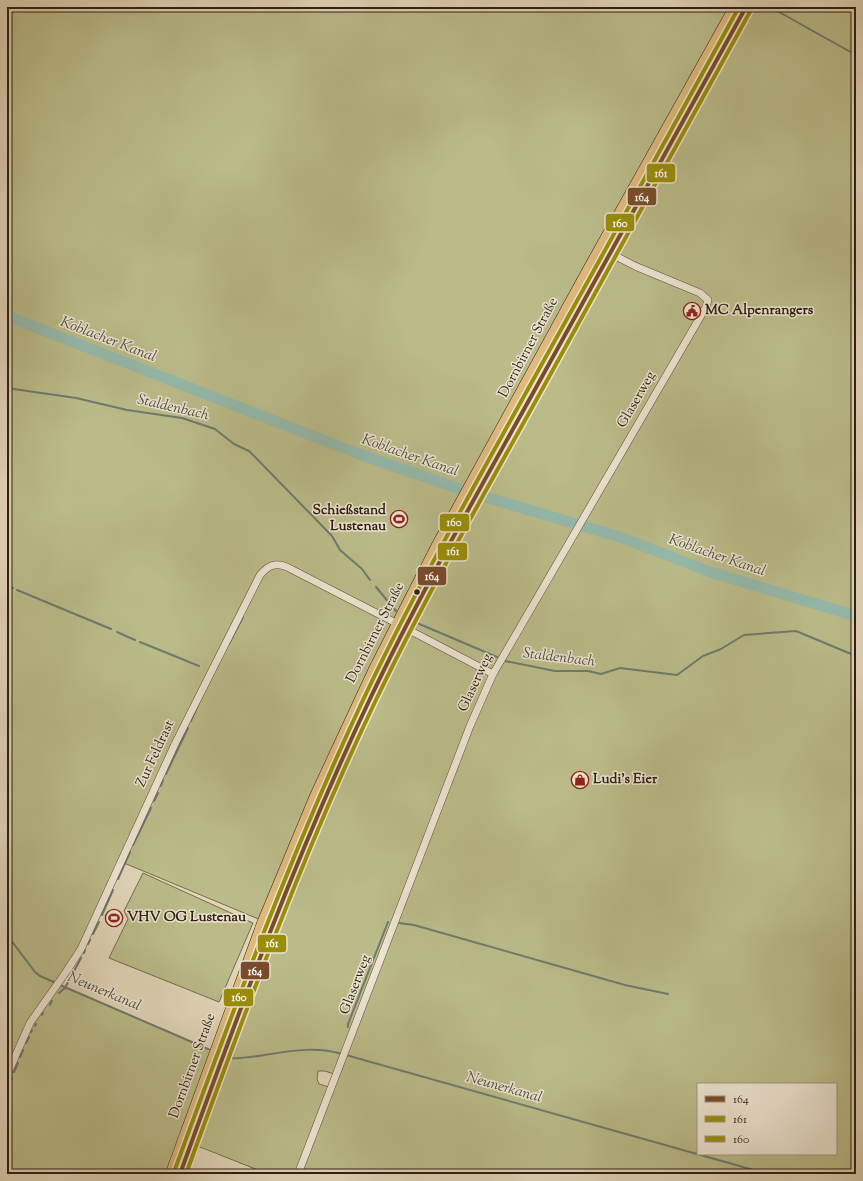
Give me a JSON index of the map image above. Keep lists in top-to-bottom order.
{
  "streets": {
    "main road": ["Dornbirner Straße"],
    "street": ["Glaserweg", "Zur Feldrast"]
  },
  "crossings": [
    ["Dornbirner Straße", "Glaserweg"]
  ],
  "water": ["Koblacher Kanal", "Staldenbach", "Neunerkanal"],
  "places": {
    "public building": ["MC Alpenrangers"],
    "sports": ["Schießstand Lustenau", "VHV OG Lustenau"],
    "shop": ["Ludi's Eier"]
  },
  "lines": ["transit line 164", "transit line 160", "transit line 161"],
  "legend": ["164", "161", "160"]
}
